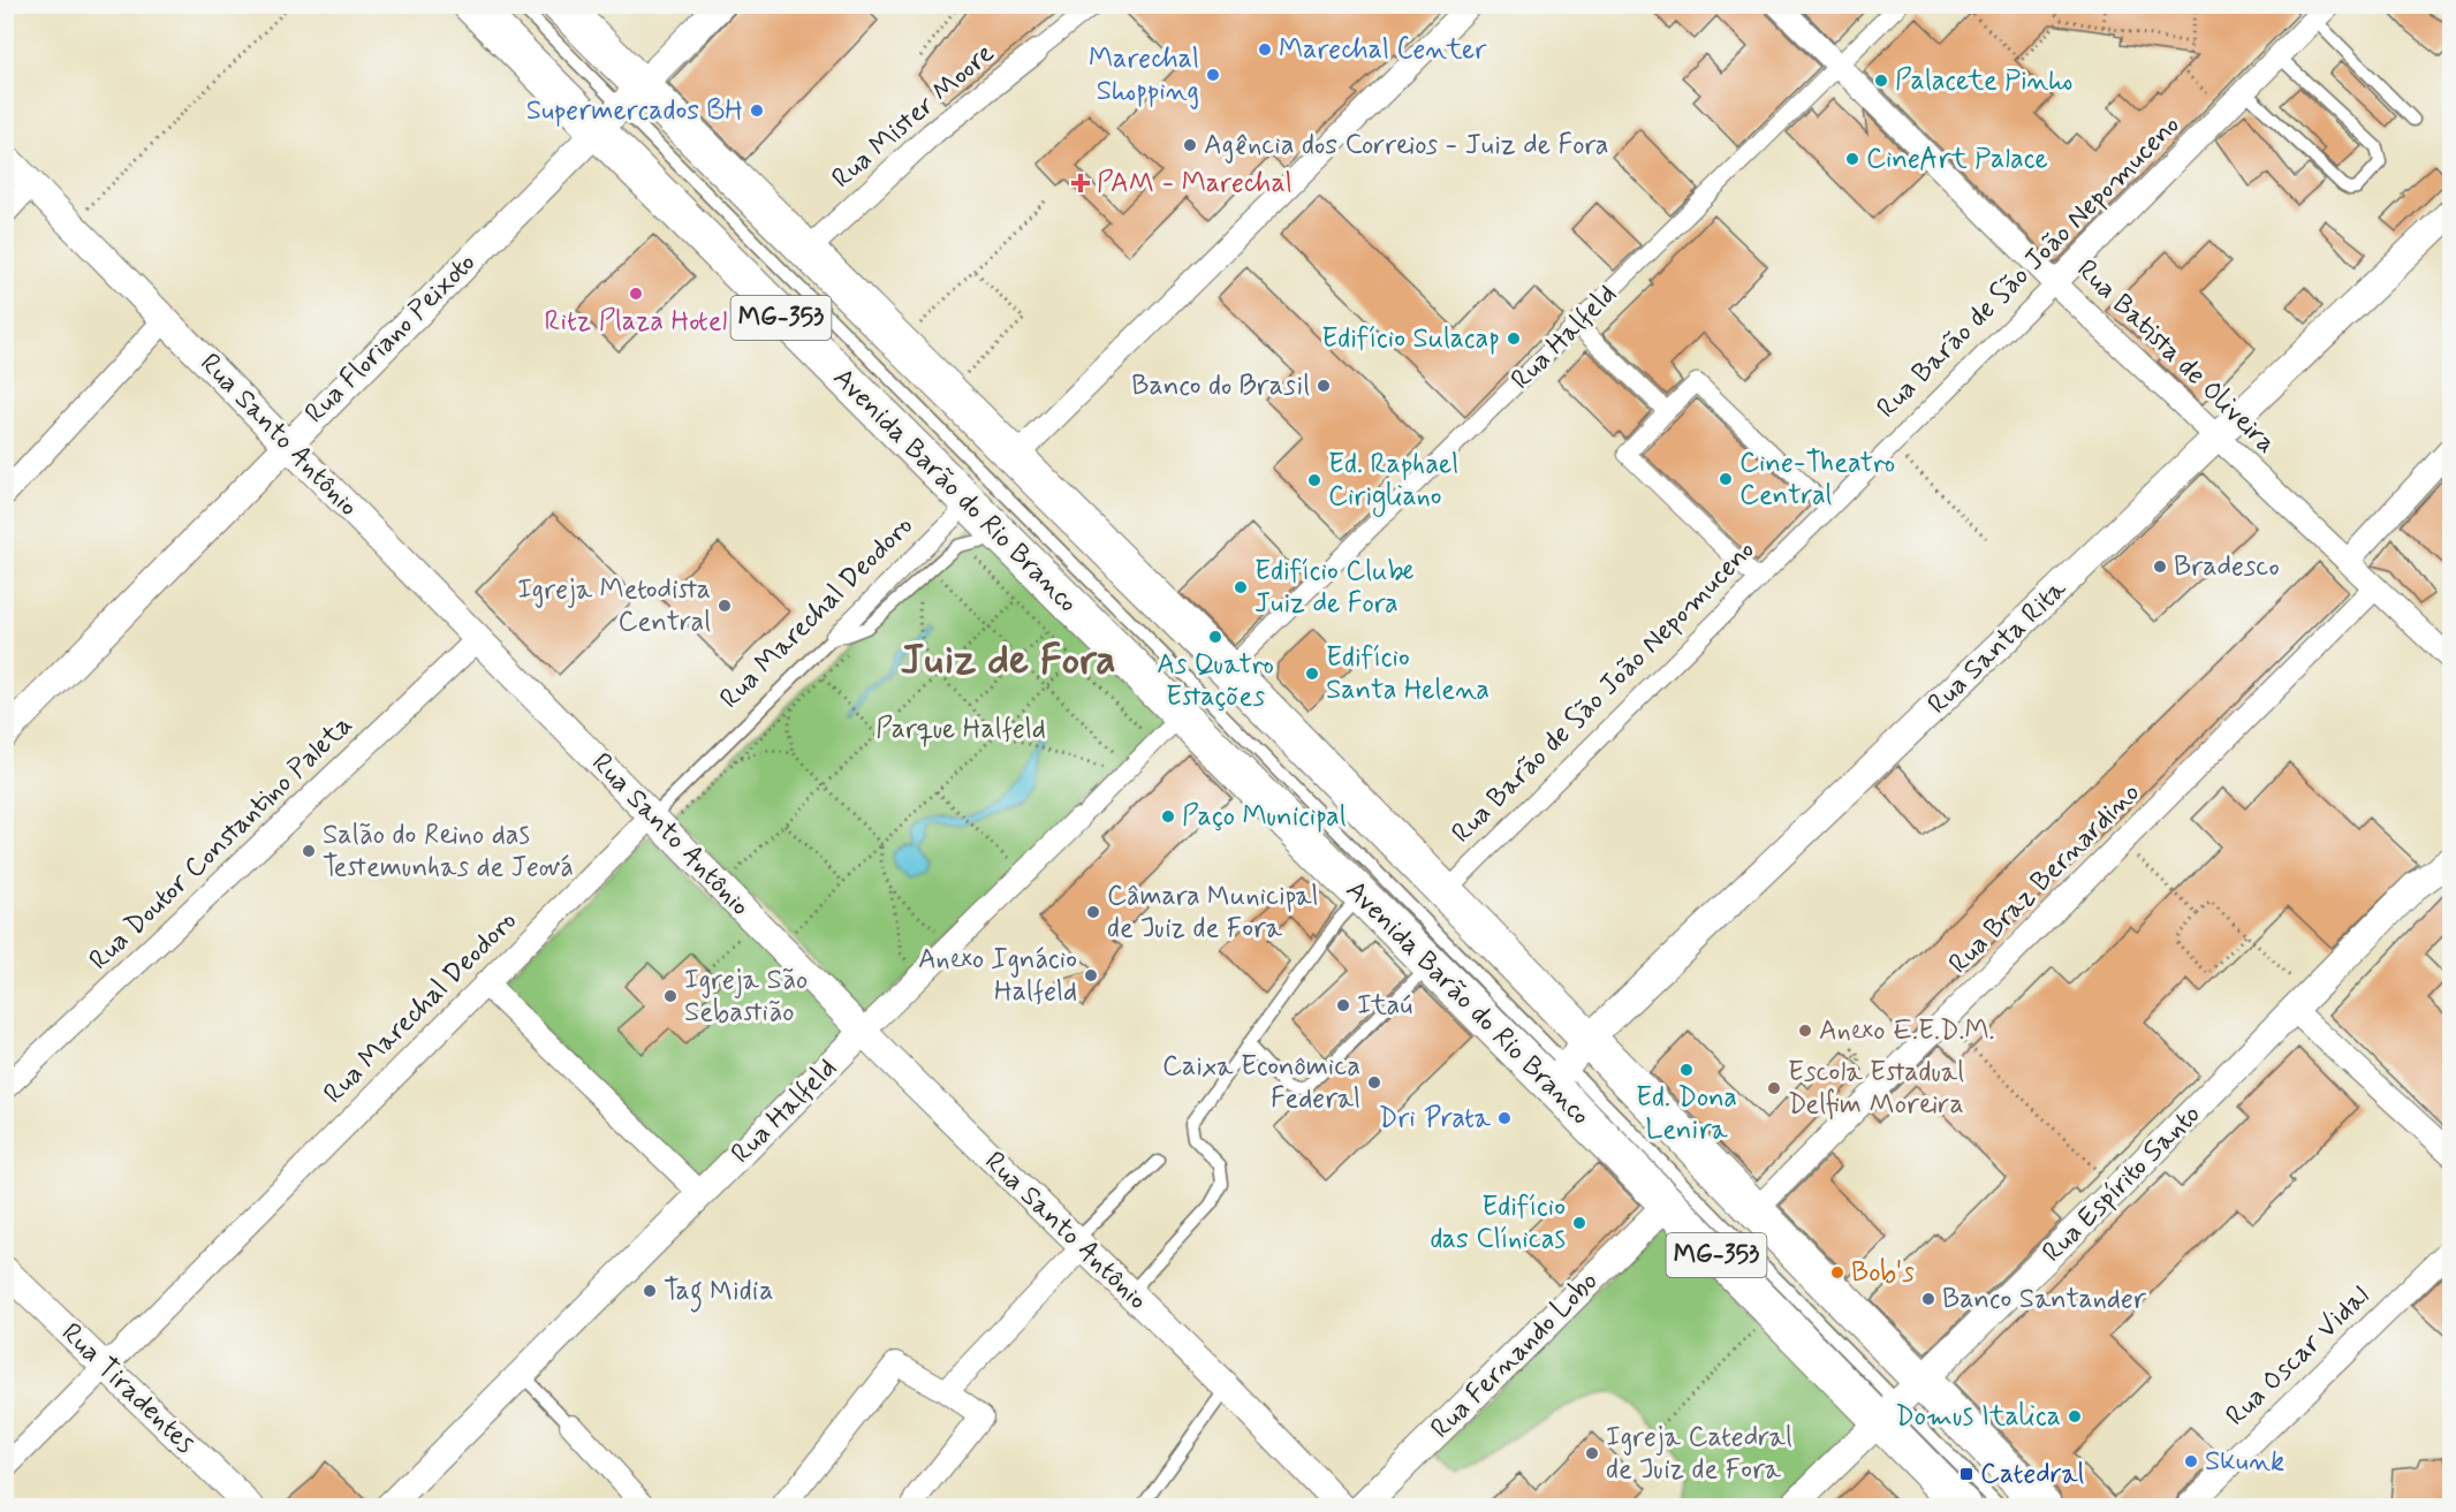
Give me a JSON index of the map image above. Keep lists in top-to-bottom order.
{
  "streets": {
    "main road": ["MG-353", "Avenida Barão do Rio Branco"],
    "street": [
      "Rua Mister Moore",
      "Rua Barão de São João Nepomuceno",
      "Rua Halfeld",
      "Rua Floriano Peixoto",
      "Rua Batista de Oliveira",
      "Rua Santo Antônio",
      "Rua Marechal Deodoro",
      "Rua Santa Rita",
      "Rua Doutor Constantino Paleta",
      "Rua Braz Bernardino",
      "Rua Espírito Santo",
      "Rua Fernando Lobo",
      "Rua Oscar Vidal",
      "Rua Tiradentes"
    ]
  },
  "crossings": [
    ["Rua Mister Moore", "Avenida Barão do Rio Branco"],
    ["Rua Barão de São João Nepomuceno", "Rua Batista de Oliveira"],
    ["Rua Barão de São João Nepomuceno", "Avenida Barão do Rio Branco"],
    ["Rua Halfeld", "Rua Batista de Oliveira"],
    ["Rua Halfeld", "Rua Santo Antônio"],
    ["Rua Halfeld", "Avenida Barão do Rio Branco"],
    ["Rua Floriano Peixoto", "Rua Santo Antônio"],
    ["Rua Floriano Peixoto", "Avenida Barão do Rio Branco"],
    ["Rua Batista de Oliveira", "Rua Santa Rita"],
    ["Rua Batista de Oliveira", "Rua Braz Bernardino"],
    ["Rua Santo Antônio", "Rua Marechal Deodoro"],
    ["Rua Santo Antônio", "Rua Doutor Constantino Paleta"],
    ["Avenida Barão do Rio Branco", "Rua Marechal Deodoro"],
    ["Avenida Barão do Rio Branco", "Rua Santa Rita"],
    ["Avenida Barão do Rio Branco", "Rua Braz Bernardino"],
    ["Avenida Barão do Rio Branco", "Rua Espírito Santo"],
    ["Avenida Barão do Rio Branco", "Rua Fernando Lobo"],
    ["Rua Marechal Deodoro", "Rua Tiradentes"]
  ],
  "districts": ["Juiz de Fora"],
  "parks": ["Parque Halfeld"],
  "places": {
    "other": [
      "Marechal Center",
      "Marechal Shopping",
      "Palacete Pinho",
      "Supermercados BH",
      "Agência dos Correios - Juiz de Fora",
      "CineArt Palace",
      "Ritz Plaza Hotel",
      "Edifício Sulacap",
      "Banco do Brasil",
      "Cine-Theatro Central",
      "Ed. Raphael Cirigliano",
      "Bradesco",
      "Edifício Clube Juiz de Fora",
      "Igreja Metodista Central",
      "As Quatro Estações",
      "Edifício Santa Helena",
      "Paço Municipal",
      "Salão do Reino das Testemunhas de Jeová",
      "Câmara Municipal de Juiz de Fora",
      "Anexo Ignácio Halfeld",
      "Igreja São Sebastião",
      "Itaú",
      "Anexo E.E.D.M.",
      "Ed. Dona Lenira",
      "Caixa Econômica Federal",
      "Escola Estadual Delfim Moreira",
      "Dri Prata",
      "Edifício das Clínicas",
      "Bob's",
      "Tag Midia",
      "Banco Santander",
      "Domus Italica",
      "Igreja Catedral de Juiz de Fora",
      "Skunk"
    ],
    "health": ["PAM - Marechal"],
    "transit": ["Catedral"]
  }
}
